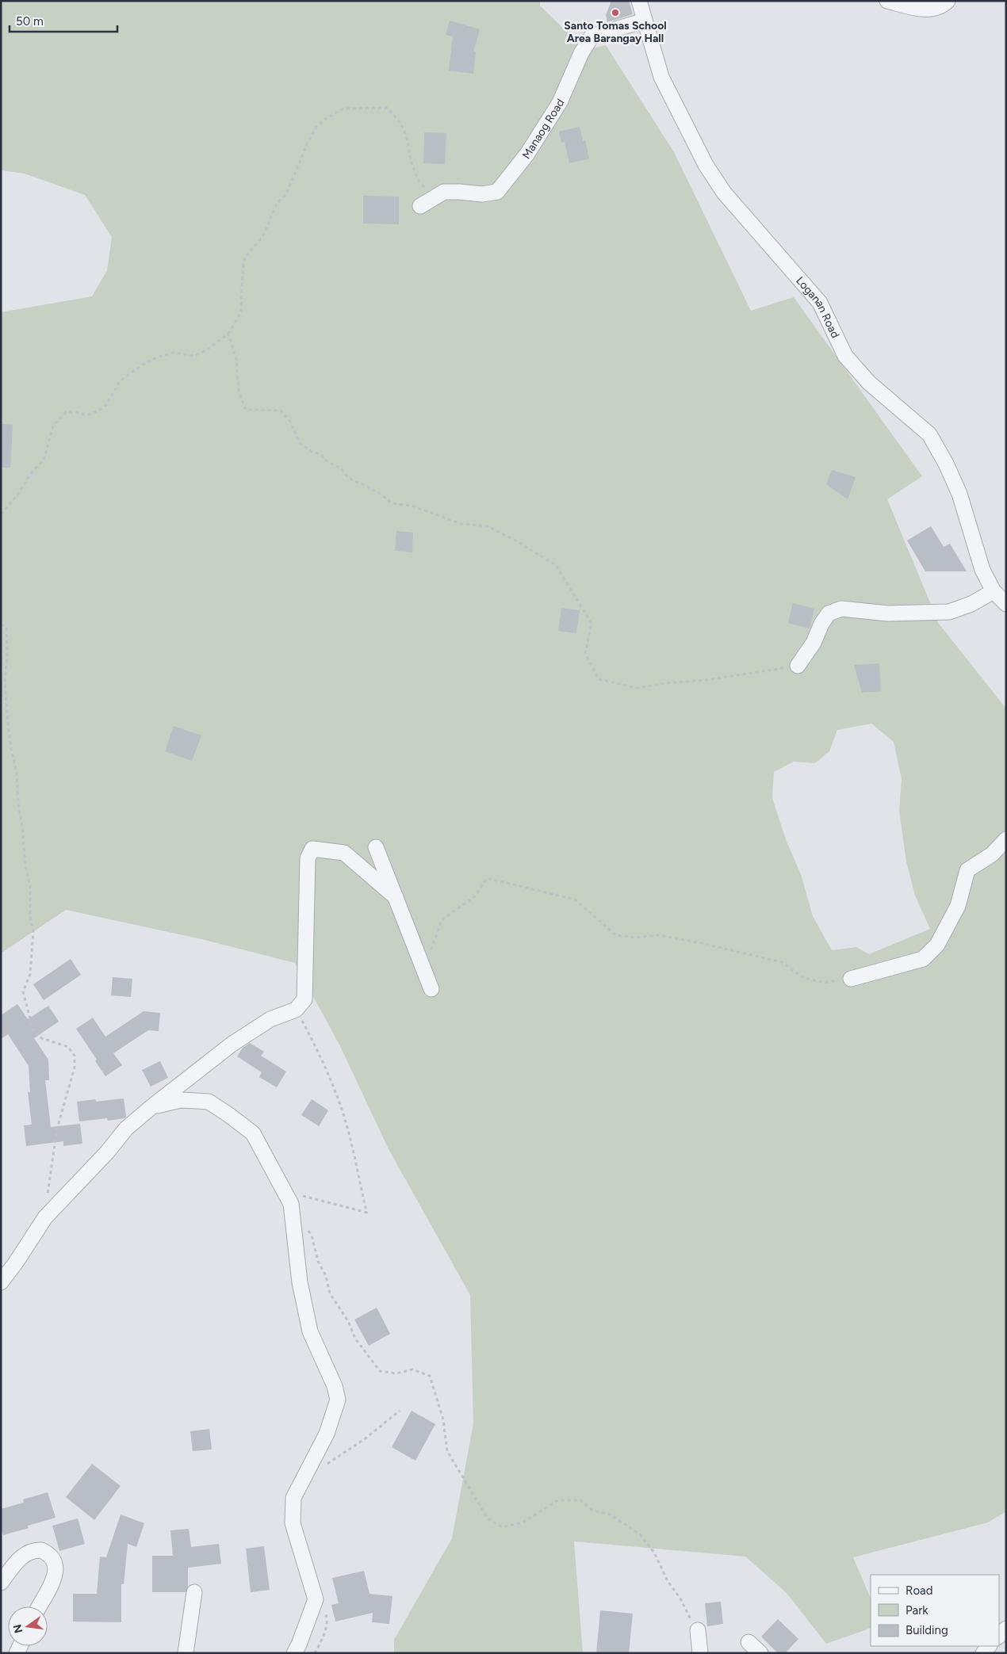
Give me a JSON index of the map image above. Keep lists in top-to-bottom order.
{
  "streets": {
    "street": ["Manaog Road", "Loganan Road"]
  },
  "crossings": [
    ["Manaog Road", "Loganan Road"]
  ],
  "places": ["Santo Tomas School Area Barangay Hall"],
  "legend": ["Road", "Park", "Building"],
  "scale_bar": "50 m",
  "north": "left"
}
